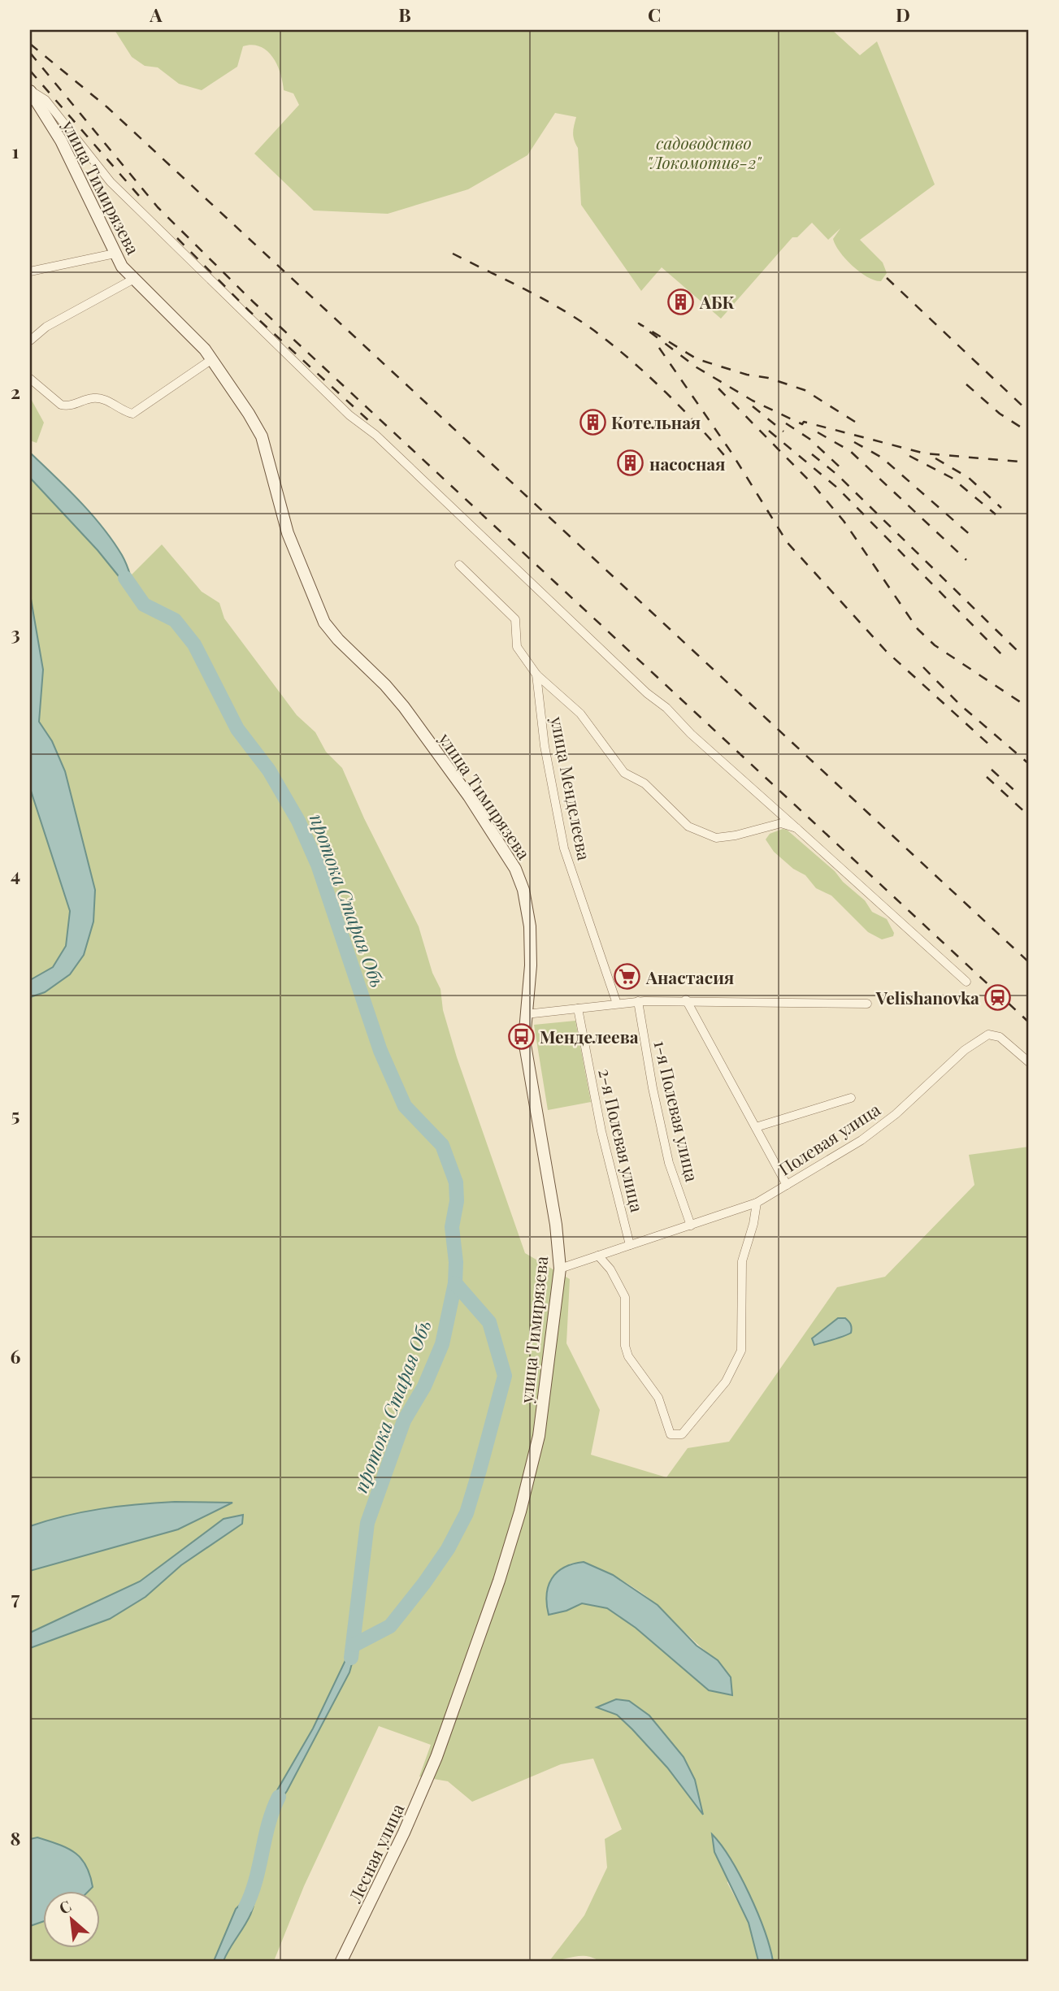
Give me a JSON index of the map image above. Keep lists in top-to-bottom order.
{
  "streets": {
    "street": [
      "улица Тимирязева",
      "улица Менделеева",
      "1-я Полевая улица",
      "Полевая улица",
      "2-я Полевая улица",
      "Лесная улица"
    ]
  },
  "crossings": [
    ["улица Тимирязева", "Полевая улица"],
    ["улица Тимирязева", "Лесная улица"],
    ["1-я Полевая улица", "Полевая улица"],
    ["Полевая улица", "2-я Полевая улица"]
  ],
  "water": ["протока Старая Обь"],
  "parks": ["садоводство \"Локомотив-2\""],
  "places": {
    "building": ["АБК", "Котельная", "насосная"],
    "supermarket": ["Анастасия"],
    "station": ["Velishanovka"],
    "bus stop": ["Менделеева"]
  },
  "north": "top left",
  "grid": {
    "columns": [
      "A",
      "B",
      "C",
      "D"
    ],
    "rows": [
      "1",
      "2",
      "3",
      "4",
      "5",
      "6",
      "7",
      "8"
    ]
  }
}
